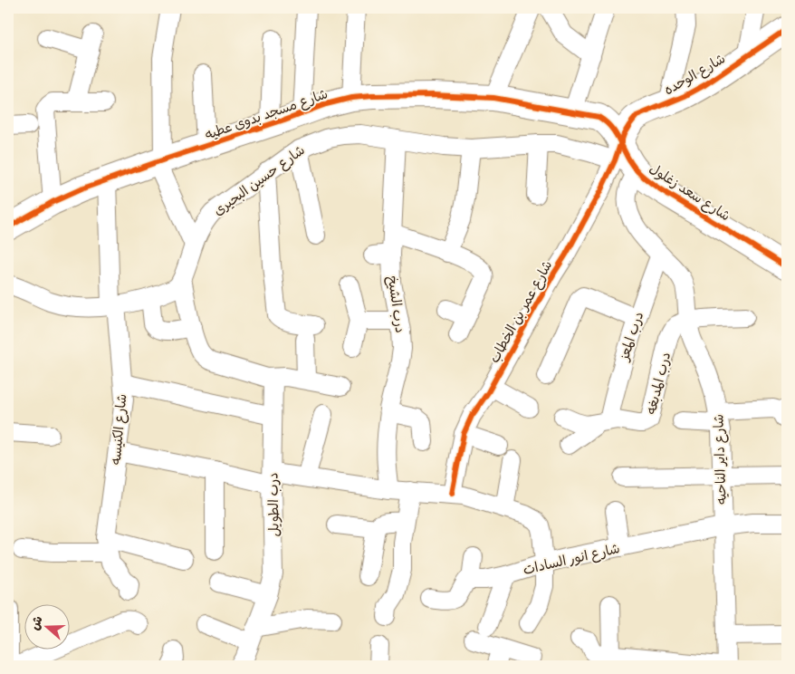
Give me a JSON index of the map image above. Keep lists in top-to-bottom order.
{
  "streets": {
    "street": [
      "شارع الوحده",
      "شارع مسجد بدوى عطيه",
      "شارع حسين البحيرى",
      "شارع سعد زغلول",
      "درب الشيخ",
      "شارع عمر بن الخطاب",
      "درب المعز",
      "درب المدبغه",
      "شارع الكنيسه",
      "شارع داير الناحيه",
      "درب الطويل",
      "شارع انور السادات"
    ]
  },
  "crossings": [
    ["شارع الوحده", "شارع حسين البحيرى"],
    ["شارع الوحده", "شارع سعد زغلول"],
    ["شارع الوحده", "شارع عمر بن الخطاب"],
    ["شارع مسجد بدوى عطيه", "شارع سعد زغلول"],
    ["شارع مسجد بدوى عطيه", "شارع الكنيسه"],
    ["شارع حسين البحيرى", "شارع سعد زغلول"],
    ["شارع حسين البحيرى", "درب الشيخ"],
    ["شارع حسين البحيرى", "شارع عمر بن الخطاب"],
    ["شارع سعد زغلول", "شارع عمر بن الخطاب"],
    ["شارع سعد زغلول", "شارع داير الناحيه"],
    ["درب المعز", "درب المدبغه"],
    ["درب المعز", "شارع داير الناحيه"],
    ["درب المدبغه", "شارع داير الناحيه"],
    ["شارع داير الناحيه", "شارع انور السادات"]
  ],
  "north": "left"
}
